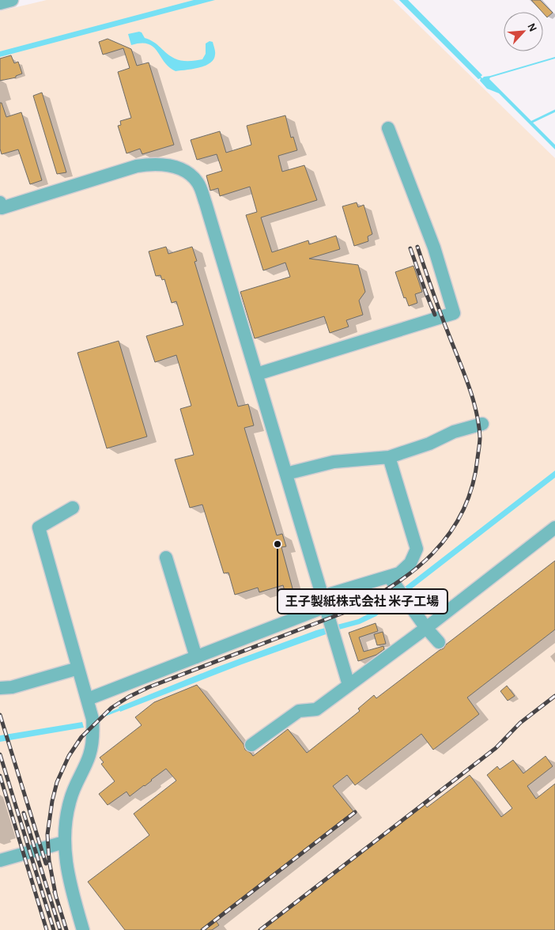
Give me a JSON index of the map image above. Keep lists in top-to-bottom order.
{
  "places": ["王子製紙株式会社 米子工場"],
  "north": "top right"
}
